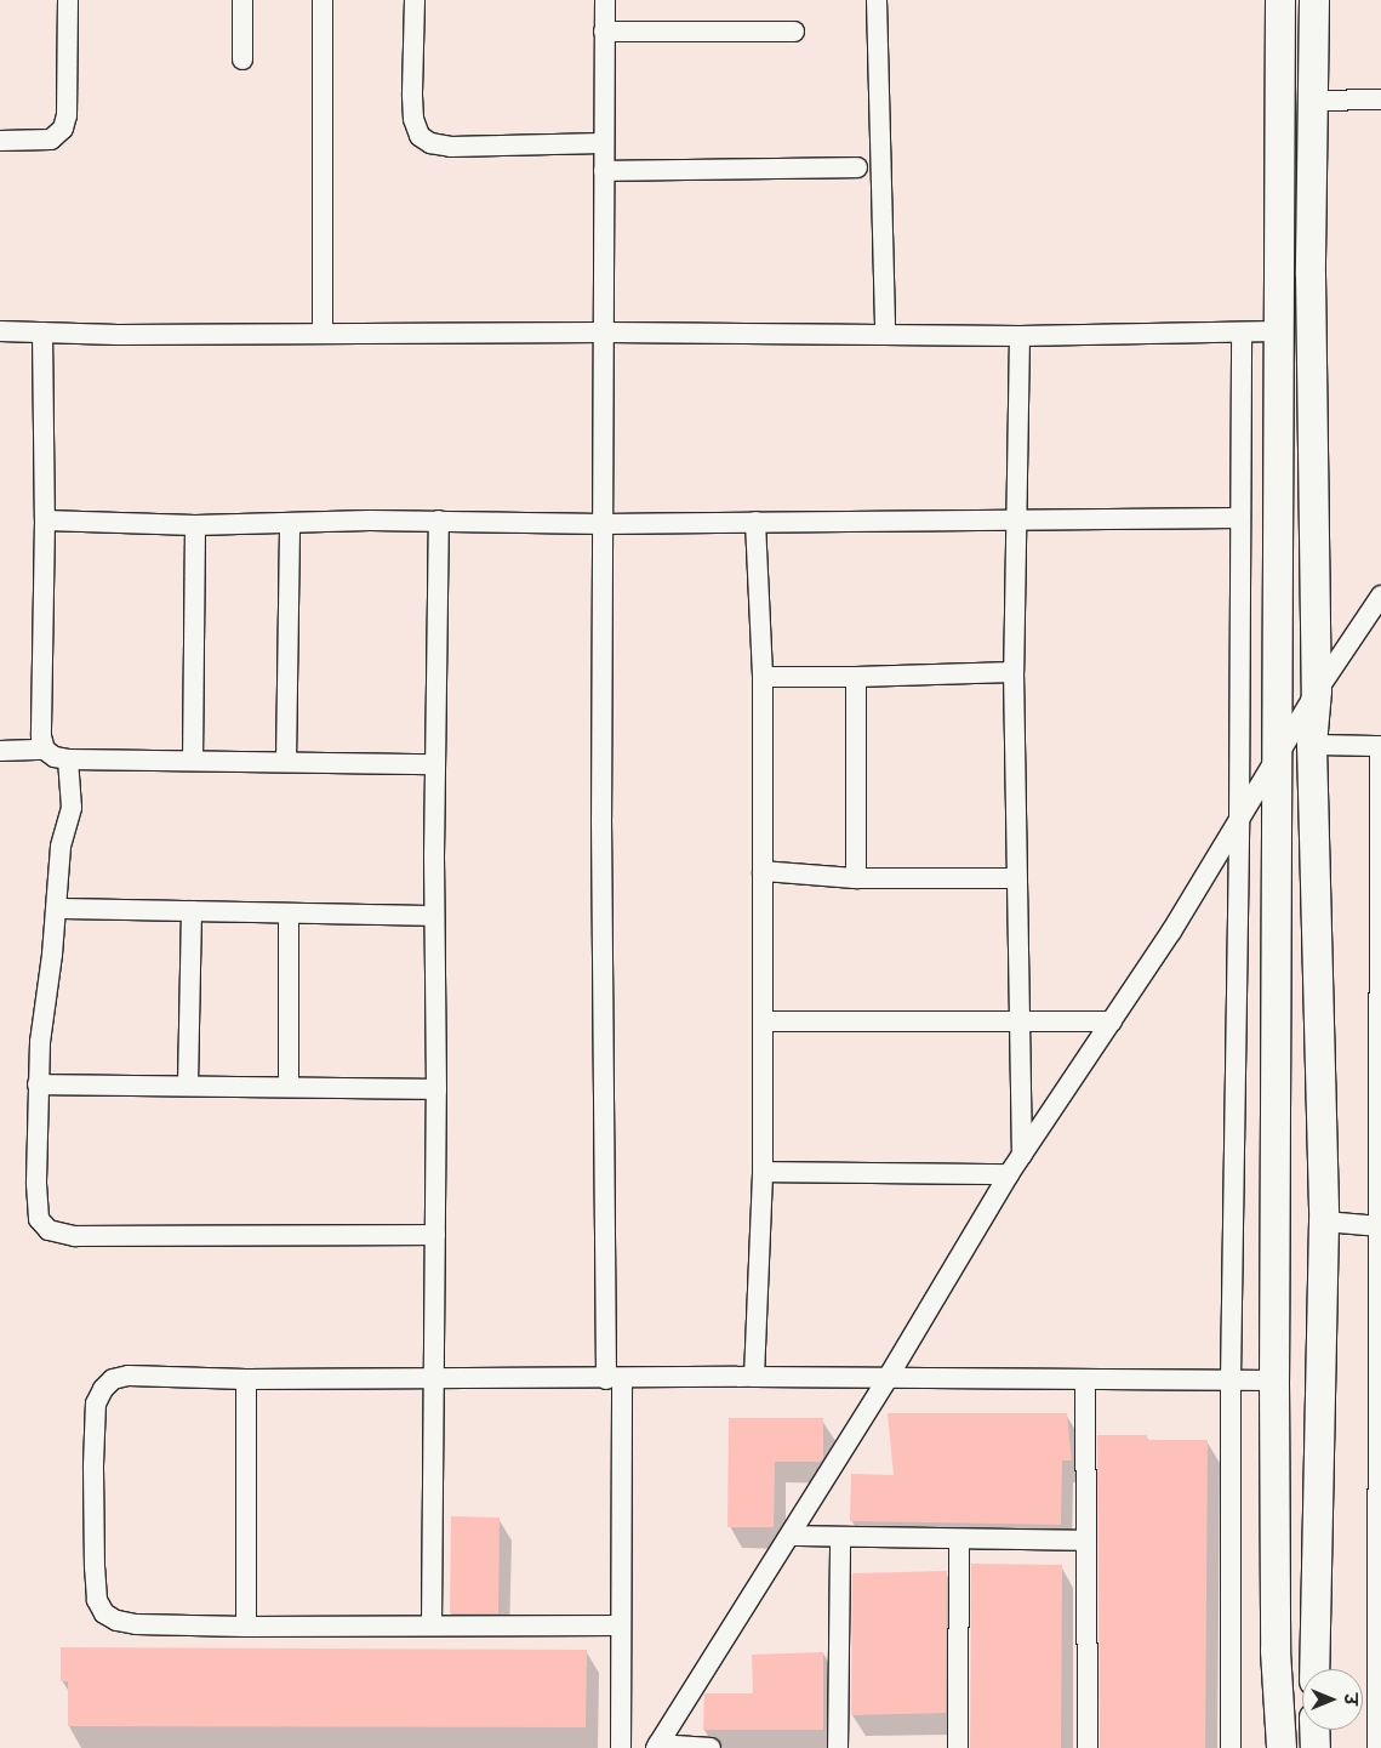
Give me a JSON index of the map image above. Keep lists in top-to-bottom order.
{
  "north": "right"
}
